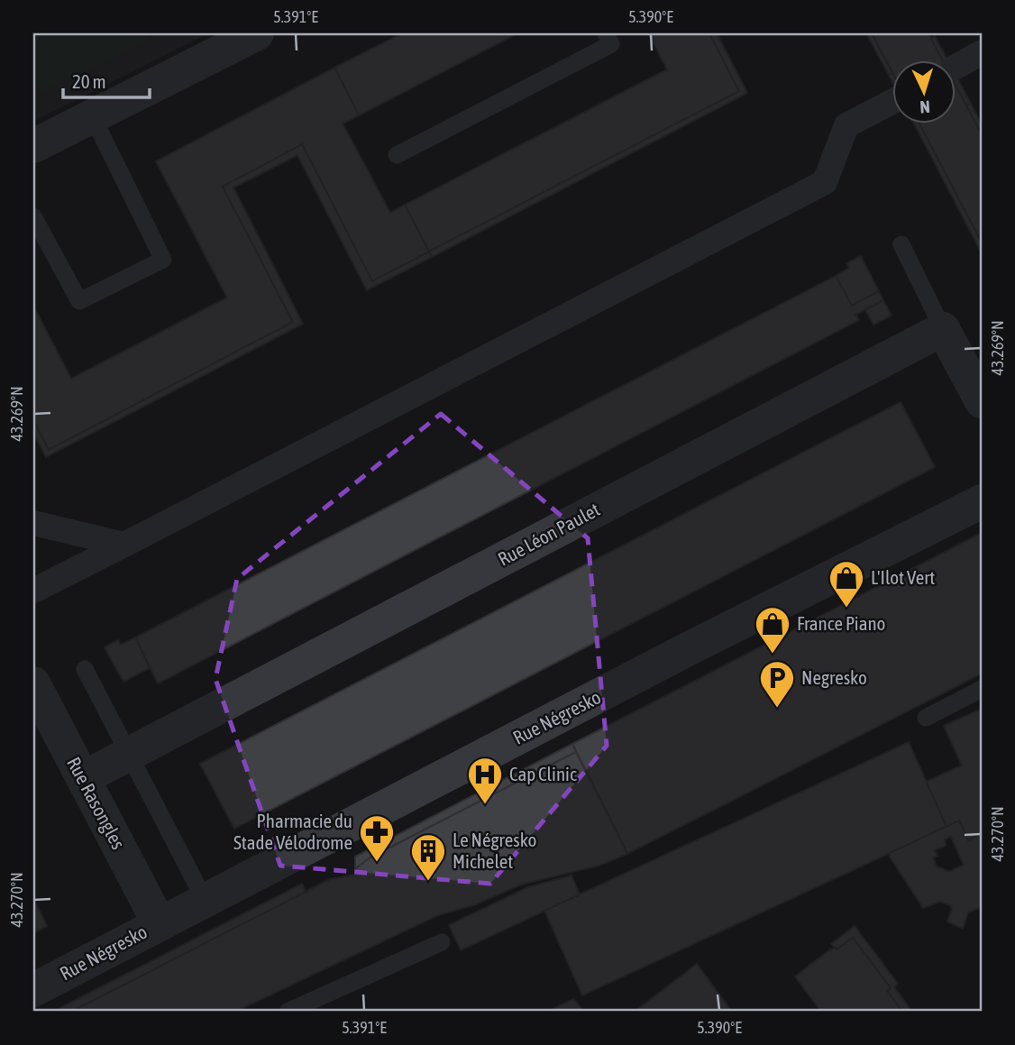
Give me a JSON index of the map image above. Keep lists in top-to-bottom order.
{
  "streets": {
    "street": ["Rue Léon Paulet", "Rue Négresko", "Rue Rasongles"]
  },
  "crossings": [
    ["Rue Léon Paulet", "Rue Rasongles"],
    ["Rue Négresko", "Rue Rasongles"]
  ],
  "places": {
    "shop": ["L'Ilot Vert", "France Piano"],
    "parking": ["Negresko"],
    "hospital": ["Cap Clinic"],
    "pharmacy": ["Pharmacie du Stade Vélodrome"],
    "building": ["Le Négresko Michelet"]
  },
  "scale_bar": "20 m",
  "north": "bottom",
  "coordinates": [
    "5.391°E",
    "5.390°E",
    "43.269°N",
    "43.270°N"
  ]
}
